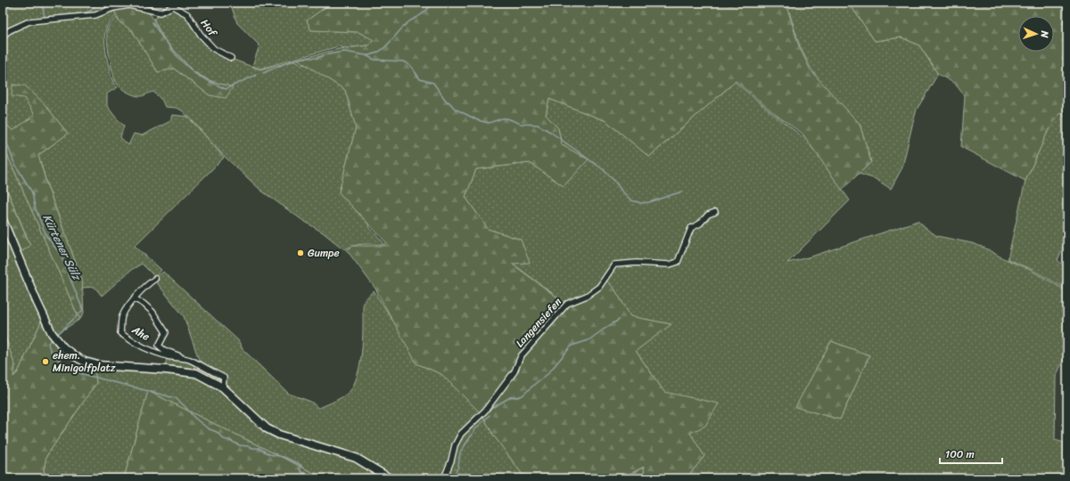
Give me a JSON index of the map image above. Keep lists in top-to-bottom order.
{
  "streets": {
    "street": ["Hof", "Langensiefen", "Ahe"]
  },
  "water": ["Kürtener Sülz"],
  "places": ["Gumpe", "ehem. Minigolfplatz"],
  "scale_bar": "100 m",
  "north": "right"
}
